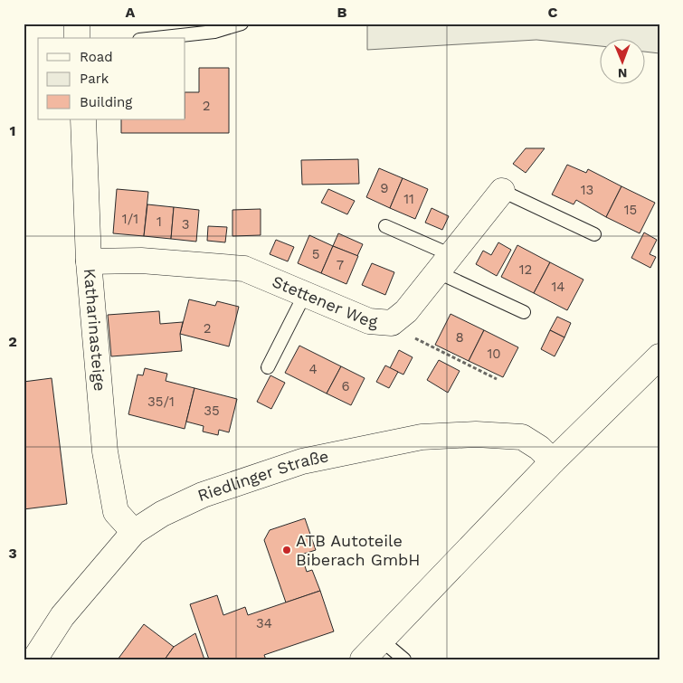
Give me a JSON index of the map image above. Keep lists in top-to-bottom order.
{
  "streets": {
    "street": ["Stettener Weg", "Katharinasteige", "Riedlinger Straße"]
  },
  "crossings": [
    ["Stettener Weg", "Katharinasteige"],
    ["Katharinasteige", "Riedlinger Straße"]
  ],
  "places": ["ATB Autoteile Biberach GmbH"],
  "house_numbers": [
    "2",
    "9",
    "13",
    "11",
    "15",
    "1/1",
    "1",
    "3",
    "5",
    "7",
    "12",
    "14",
    "2",
    "8",
    "10",
    "4",
    "6",
    "35/1",
    "35",
    "34"
  ],
  "legend": ["Road", "Park", "Building"],
  "north": "bottom",
  "grid": {
    "columns": ["A", "B", "C"],
    "rows": ["1", "2", "3"]
  }
}
